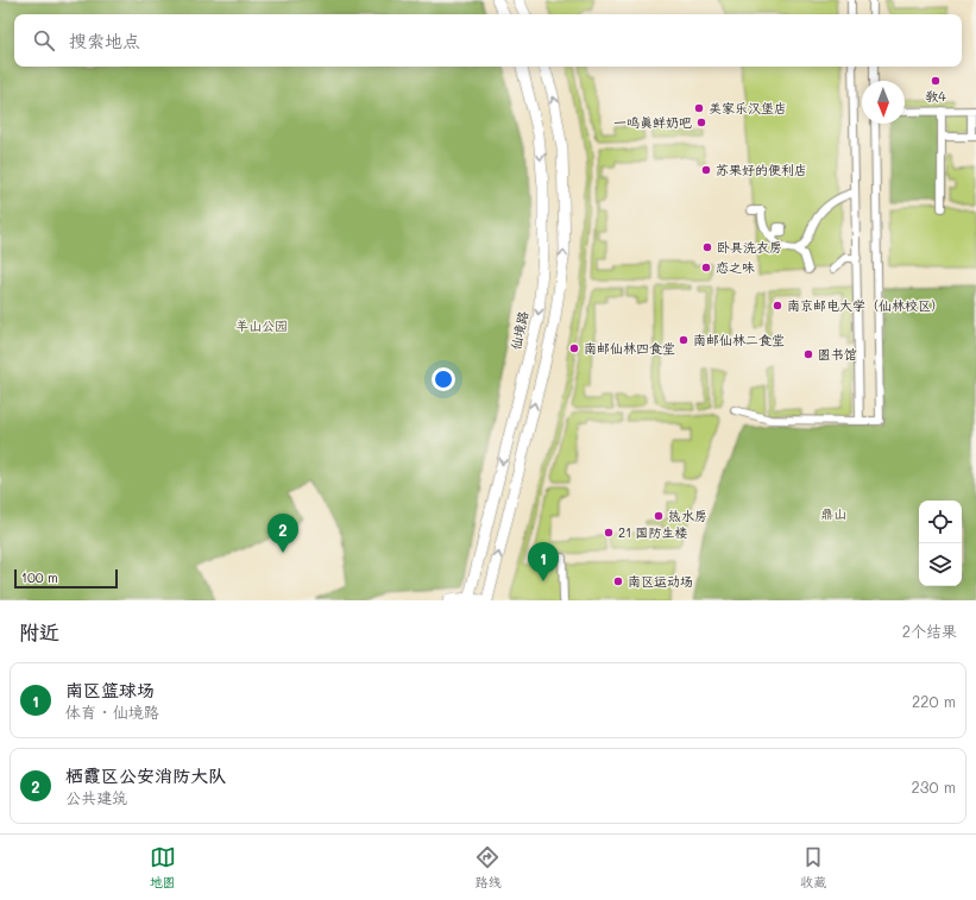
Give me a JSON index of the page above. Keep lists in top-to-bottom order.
{
  "streets": {
    "main road": ["仙境路"]
  },
  "parks": ["羊山公园", "鼎山"],
  "places": [
    "教4",
    "美家乐汉堡店",
    "一鸣真鲜奶吧",
    "苏果好的便利店",
    "卧具洗衣房",
    "恋之味",
    "南京邮电大学（仙林校区）",
    "南邮仙林二食堂",
    "南邮仙林四食堂",
    "图书馆",
    "热水房",
    "21 国防生楼",
    "南区运动场"
  ],
  "scale_bar": "100 m",
  "north": "bottom",
  "page": {
    "search": "搜索地点",
    "pins": ["2", "1"],
    "scale": "100 m",
    "heading": ["附近", "2个结果"],
    "list": [
      {
        "mark": "1",
        "name": "南区篮球场",
        "note": "体育 · 仙境路",
        "value": "220 m"
      },
      {
        "mark": "2",
        "name": "栖霞区公安消防大队",
        "note": "公共建筑",
        "value": "230 m"
      }
    ],
    "nav": ["地图", "路线", "收藏"]
  }
}
